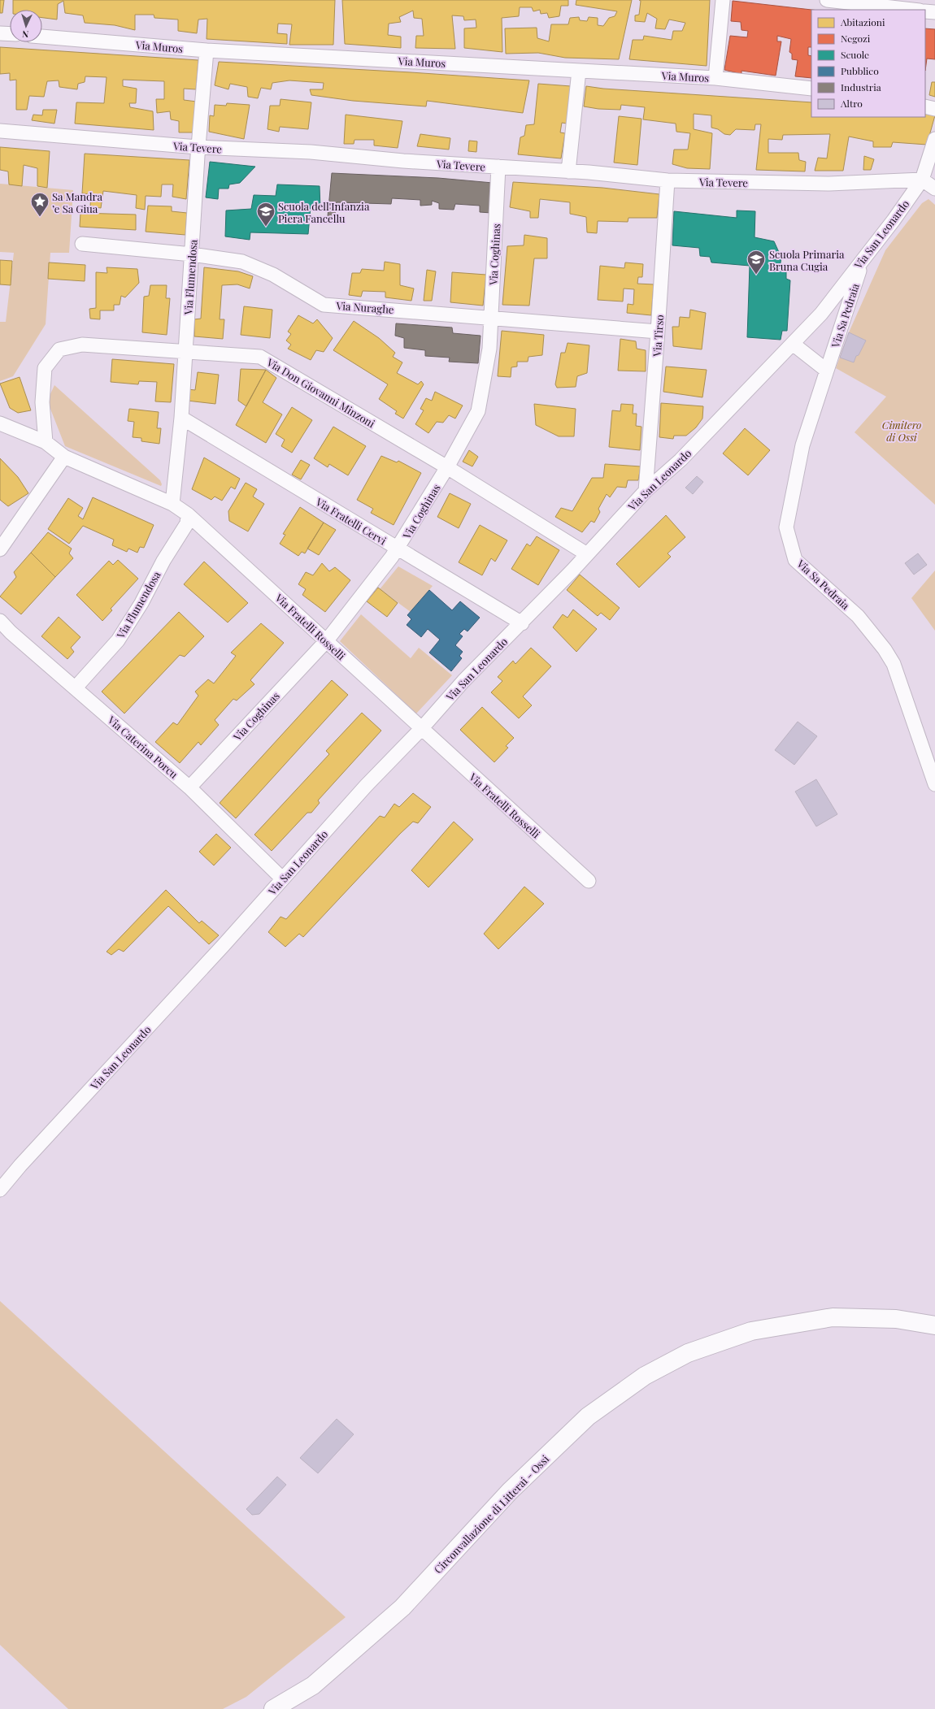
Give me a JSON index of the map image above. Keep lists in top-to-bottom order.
{
  "streets": {
    "street": [
      "Via Muros",
      "Via Tevere",
      "Via San Leonardo",
      "Via Coghinas",
      "Via Flumendosa",
      "Via Nuraghe",
      "Via Sa Pedraia",
      "Via Tirso",
      "Via Don Giovanni Minzoni",
      "Via Fratelli Cervi",
      "Via Fratelli Rosselli",
      "Via Caterina Porcu",
      "Circonvallazione di Litterai - Ossi"
    ]
  },
  "crossings": [
    ["Via Muros", "Via Flumendosa"],
    ["Via Tevere", "Via San Leonardo"],
    ["Via Tevere", "Via Coghinas"],
    ["Via Tevere", "Via Flumendosa"],
    ["Via Tevere", "Via Tirso"],
    ["Via San Leonardo", "Via Sa Pedraia"],
    ["Via San Leonardo", "Via Tirso"],
    ["Via San Leonardo", "Via Don Giovanni Minzoni"],
    ["Via San Leonardo", "Via Fratelli Cervi"],
    ["Via San Leonardo", "Via Fratelli Rosselli"],
    ["Via San Leonardo", "Via Caterina Porcu"],
    ["Via Coghinas", "Via Nuraghe"],
    ["Via Coghinas", "Via Don Giovanni Minzoni"],
    ["Via Coghinas", "Via Fratelli Cervi"],
    ["Via Coghinas", "Via Fratelli Rosselli"],
    ["Via Coghinas", "Via Caterina Porcu"],
    ["Via Flumendosa", "Via Nuraghe"],
    ["Via Flumendosa", "Via Don Giovanni Minzoni"],
    ["Via Flumendosa", "Via Fratelli Cervi"],
    ["Via Flumendosa", "Via Fratelli Rosselli"],
    ["Via Flumendosa", "Via Caterina Porcu"],
    ["Via Nuraghe", "Via Tirso"],
    ["Via Don Giovanni Minzoni", "Via Fratelli Rosselli"]
  ],
  "parks": ["Cimitero di Ossi"],
  "places": {
    "place": ["Sa Mandra ’e Sa Giua"],
    "school or university": ["Scuola dell'Infanzia Piera Fancellu", "Scuola Primaria Bruna Cugia"]
  },
  "legend": [
    "Abitazioni",
    "Negozi",
    "Scuole",
    "Pubblico",
    "Industria",
    "Altro"
  ],
  "north": "bottom"
}
